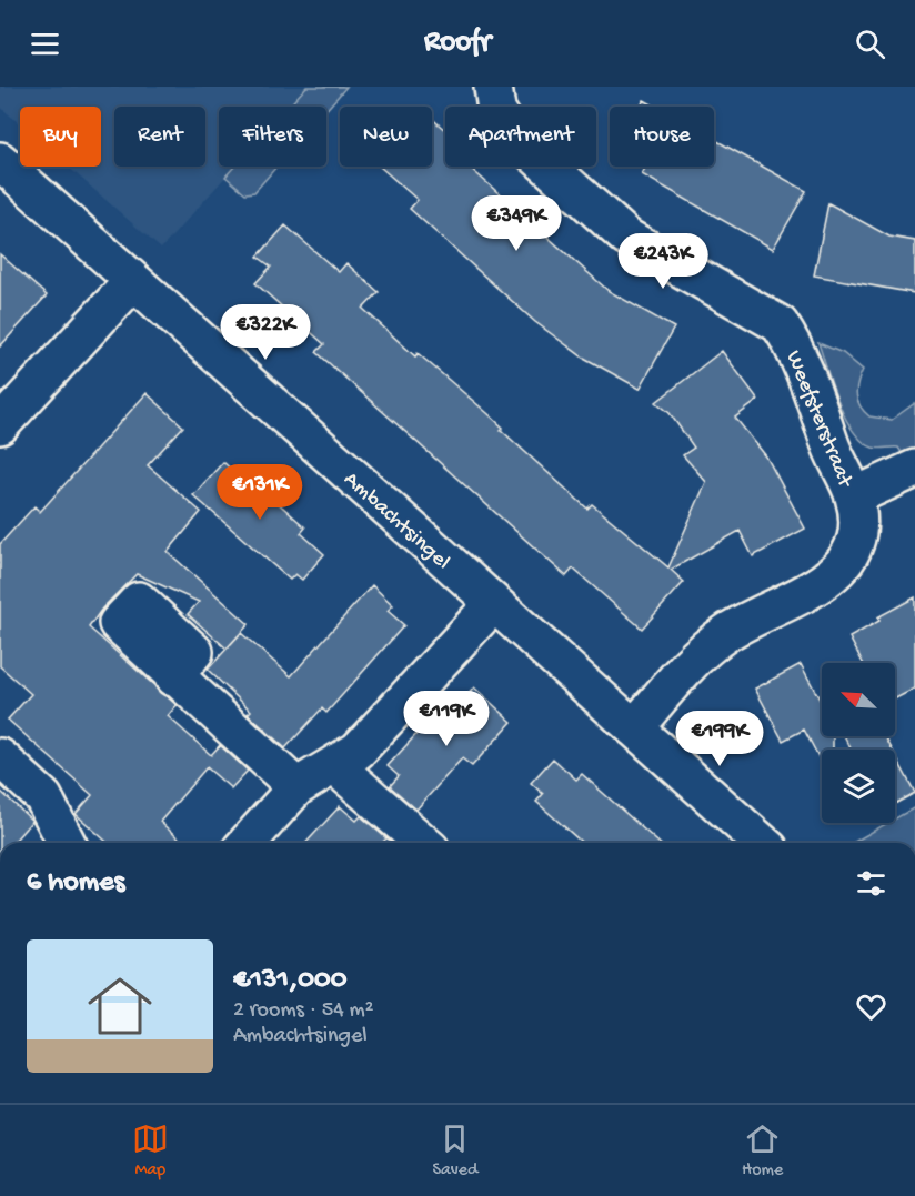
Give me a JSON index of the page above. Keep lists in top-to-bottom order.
{
  "streets": {
    "street": ["Weefsterstraat", "Ambachtsingel"]
  },
  "crossings": [
    ["Weefsterstraat", "Ambachtsingel"]
  ],
  "north": "top left",
  "page": {
    "header": "Roofr",
    "chip": [
      "Buy",
      "Rent",
      "Filters",
      "New",
      "Apartment",
      "House"
    ],
    "price": [
      "€349K",
      "€243K",
      "€322K",
      "€131K",
      "€119K",
      "€199K"
    ],
    "heading": "6 homes",
    "list": [
      {
        "name": "€131,000",
        "note": "2 rooms · 54 m² · Ambachtsingel"
      }
    ],
    "tabs": ["Map", "Saved", "Home"]
  }
}
